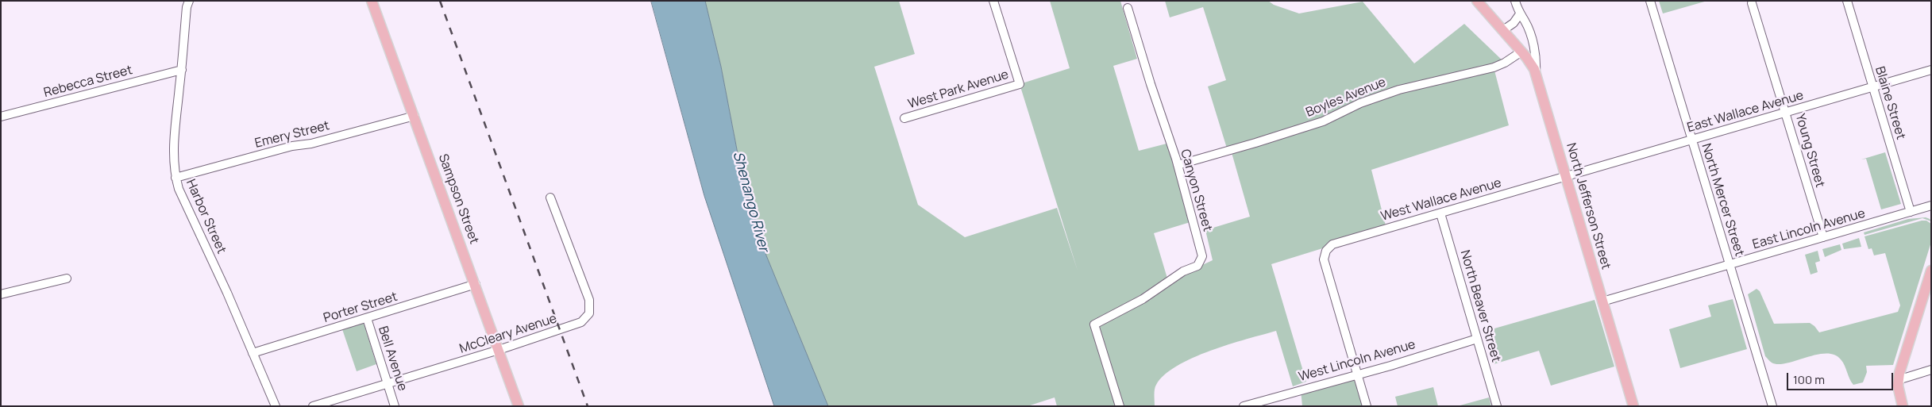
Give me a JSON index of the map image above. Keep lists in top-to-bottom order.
{
  "streets": {
    "main road": ["Sampson Street", "North Jefferson Street"],
    "street": [
      "Rebecca Street",
      "West Park Avenue",
      "Boyles Avenue",
      "Blaine Street",
      "East Wallace Avenue",
      "Emery Street",
      "Young Street",
      "Canyon Street",
      "West Wallace Avenue",
      "North Mercer Street",
      "Harbor Street",
      "East Lincoln Avenue",
      "North Beaver Street",
      "Porter Street",
      "McCleary Avenue",
      "Bell Avenue",
      "West Lincoln Avenue"
    ]
  },
  "crossings": [
    ["Rebecca Street", "Harbor Street"],
    ["Boyles Avenue", "Canyon Street"],
    ["Blaine Street", "East Wallace Avenue"],
    ["Blaine Street", "East Lincoln Avenue"],
    ["East Wallace Avenue", "Young Street"],
    ["East Wallace Avenue", "West Wallace Avenue"],
    ["East Wallace Avenue", "North Mercer Street"],
    ["East Wallace Avenue", "North Jefferson Street"],
    ["Emery Street", "Sampson Street"],
    ["Emery Street", "Harbor Street"],
    ["Young Street", "East Lincoln Avenue"],
    ["Sampson Street", "Porter Street"],
    ["Sampson Street", "McCleary Avenue"],
    ["West Wallace Avenue", "North Jefferson Street"],
    ["West Wallace Avenue", "North Beaver Street"],
    ["West Wallace Avenue", "West Lincoln Avenue"],
    ["North Mercer Street", "East Lincoln Avenue"],
    ["North Jefferson Street", "East Lincoln Avenue"],
    ["Harbor Street", "Porter Street"],
    ["North Beaver Street", "West Lincoln Avenue"],
    ["Porter Street", "Bell Avenue"],
    ["McCleary Avenue", "Bell Avenue"]
  ],
  "water": ["Shenango River"],
  "scale_bar": "100 m"
}
